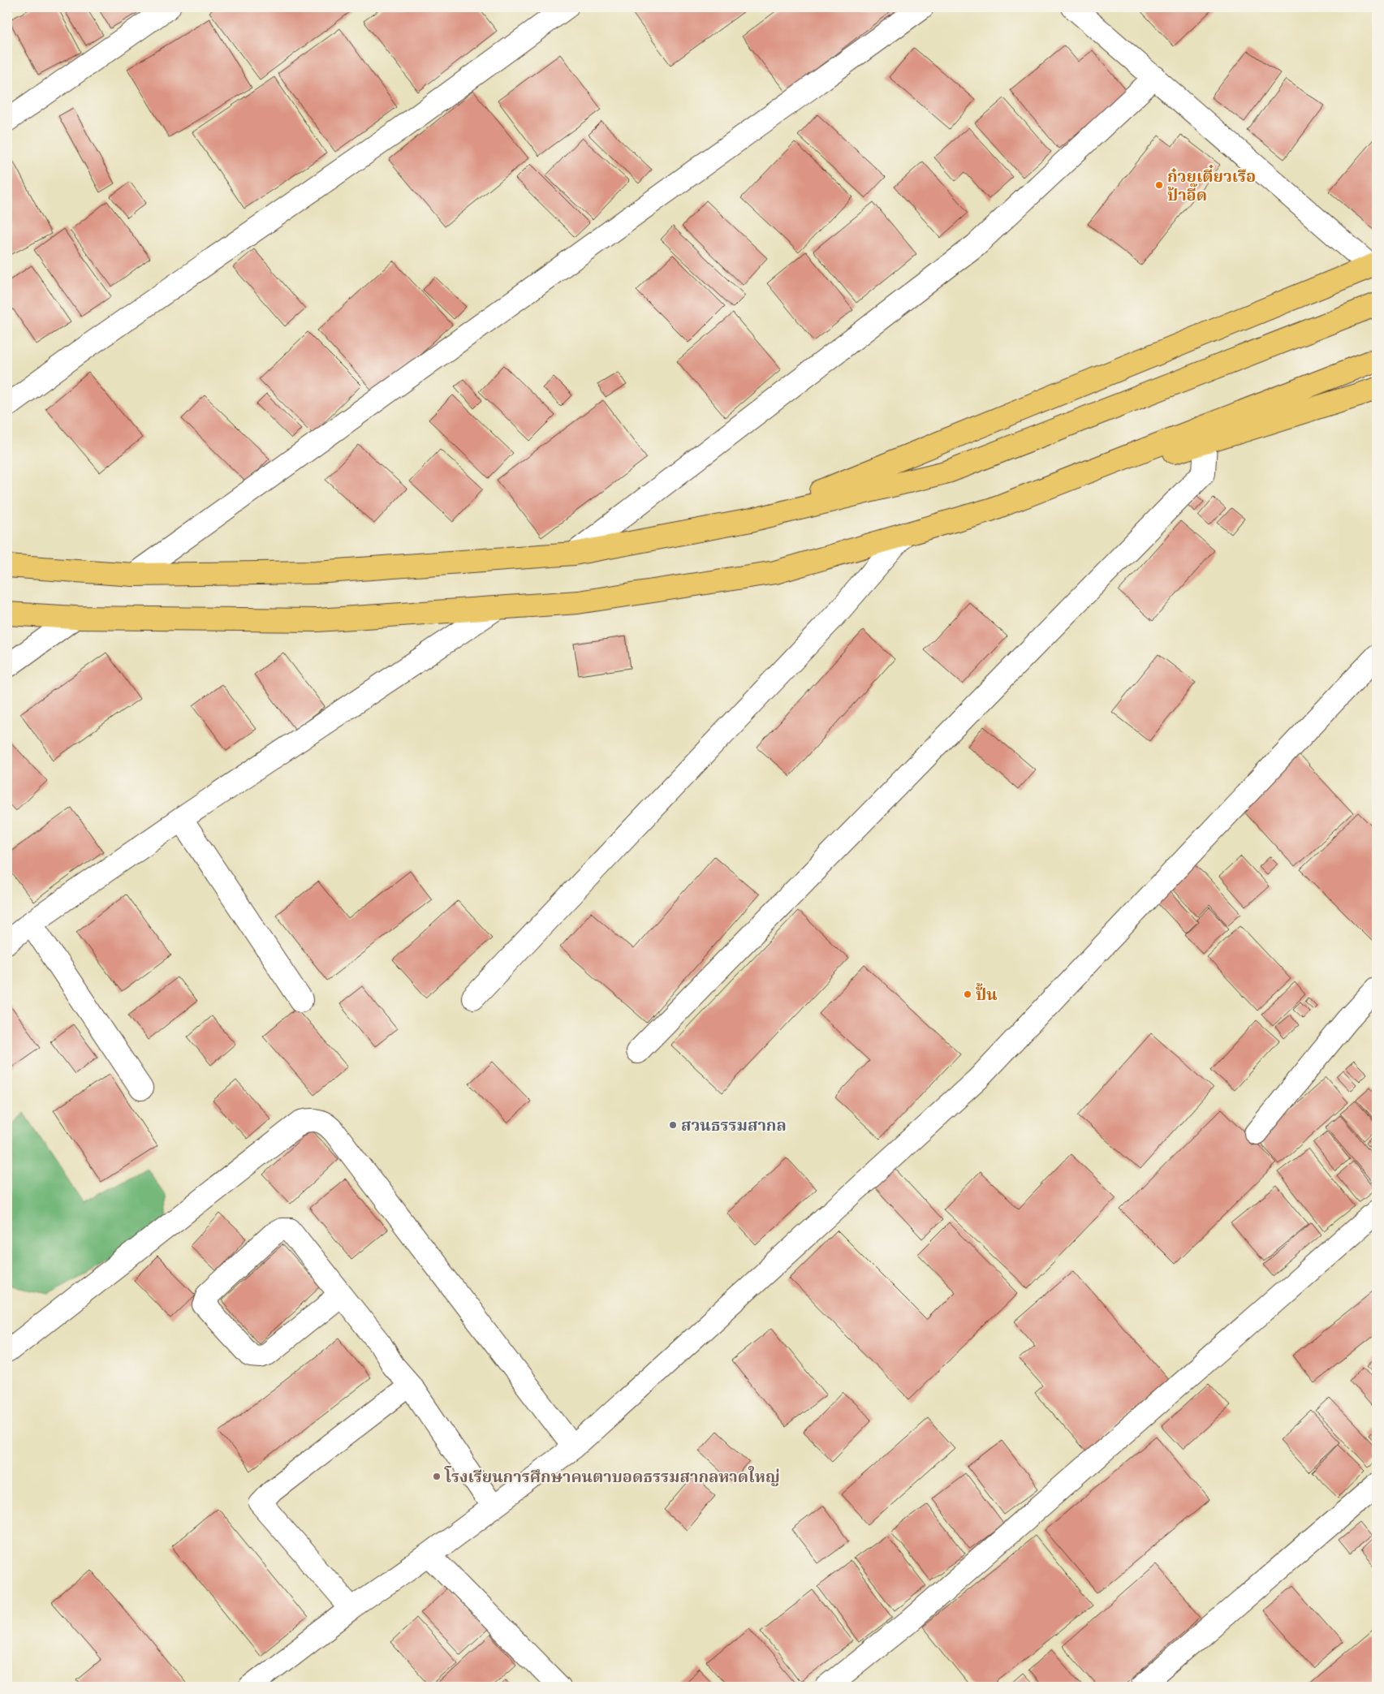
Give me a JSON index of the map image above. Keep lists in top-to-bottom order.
{
  "places": [
    "ก๋วยเตี๋ยวเรือ ป้าอี๊ด",
    "ปั้น",
    "สวนธรรมสากล",
    "โรงเรียนการศึกษาคนตาบอดธรรมสากลหาดใหญ่"
  ]
}
